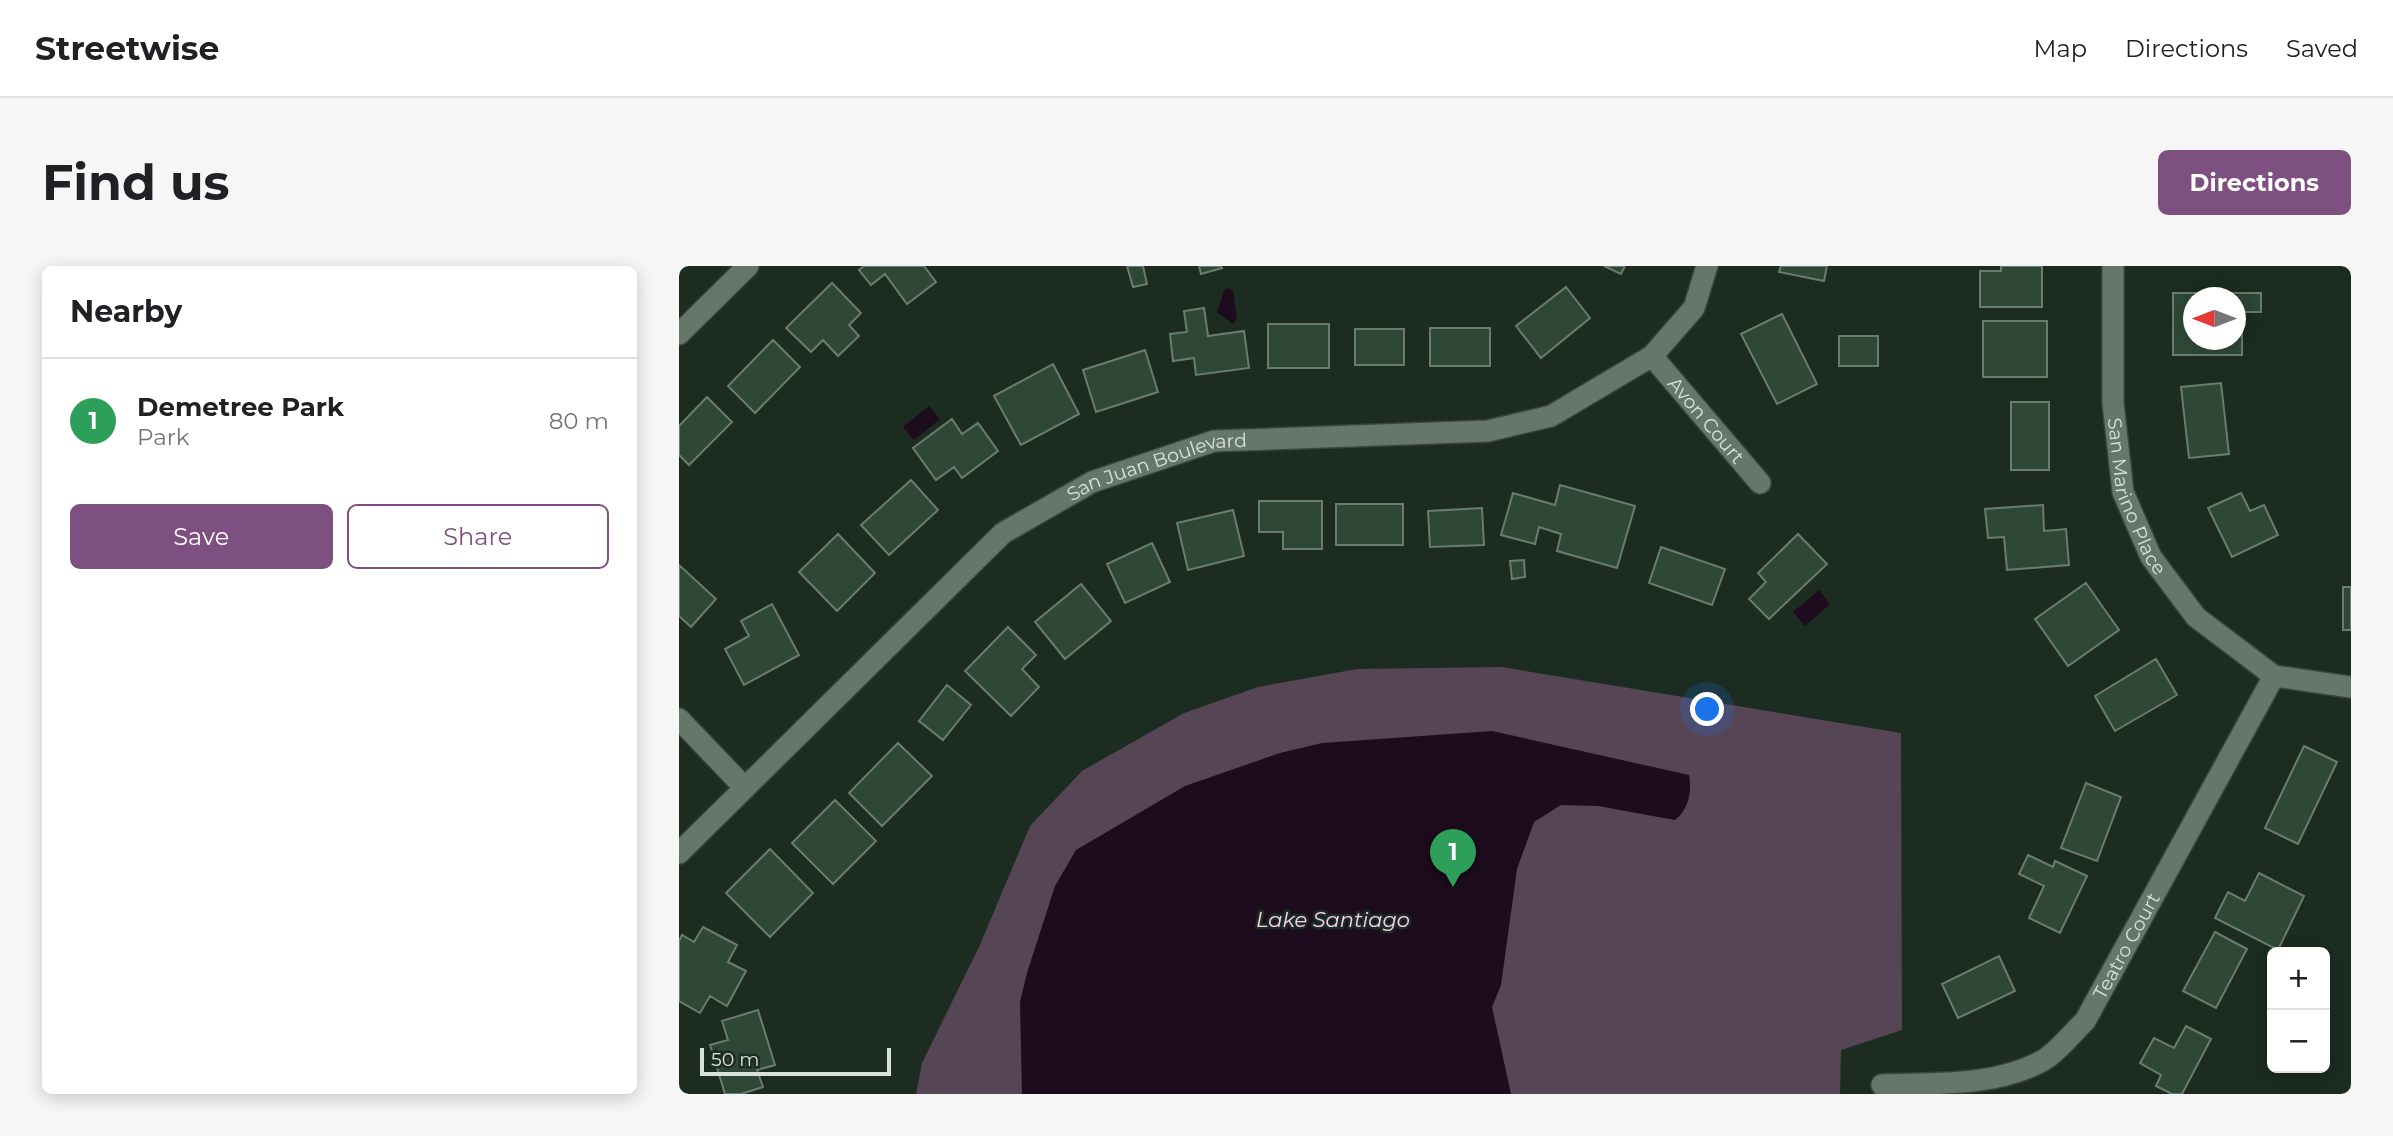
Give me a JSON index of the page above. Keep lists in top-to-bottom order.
{
  "streets": {
    "street": [
      "Avon Court",
      "San Juan Boulevard",
      "San Marino Place",
      "Teatro Court"
    ]
  },
  "crossings": [
    ["Avon Court", "San Juan Boulevard"],
    ["San Marino Place", "Teatro Court"]
  ],
  "water": ["Lake Santiago"],
  "scale_bar": "50 m",
  "north": "left",
  "page": {
    "header": "Streetwise",
    "nav": ["Map", "Directions", "Saved"],
    "buttons": [
      "Directions",
      ["Save", "Share"]
    ],
    "title": "Find us",
    "heading": "Nearby",
    "list": [
      {
        "mark": "1",
        "name": "Demetree Park",
        "note": "Park",
        "value": "80 m"
      }
    ],
    "pins": "1",
    "map_buttons": ["+", "−"],
    "scale": "50 m"
  }
}
